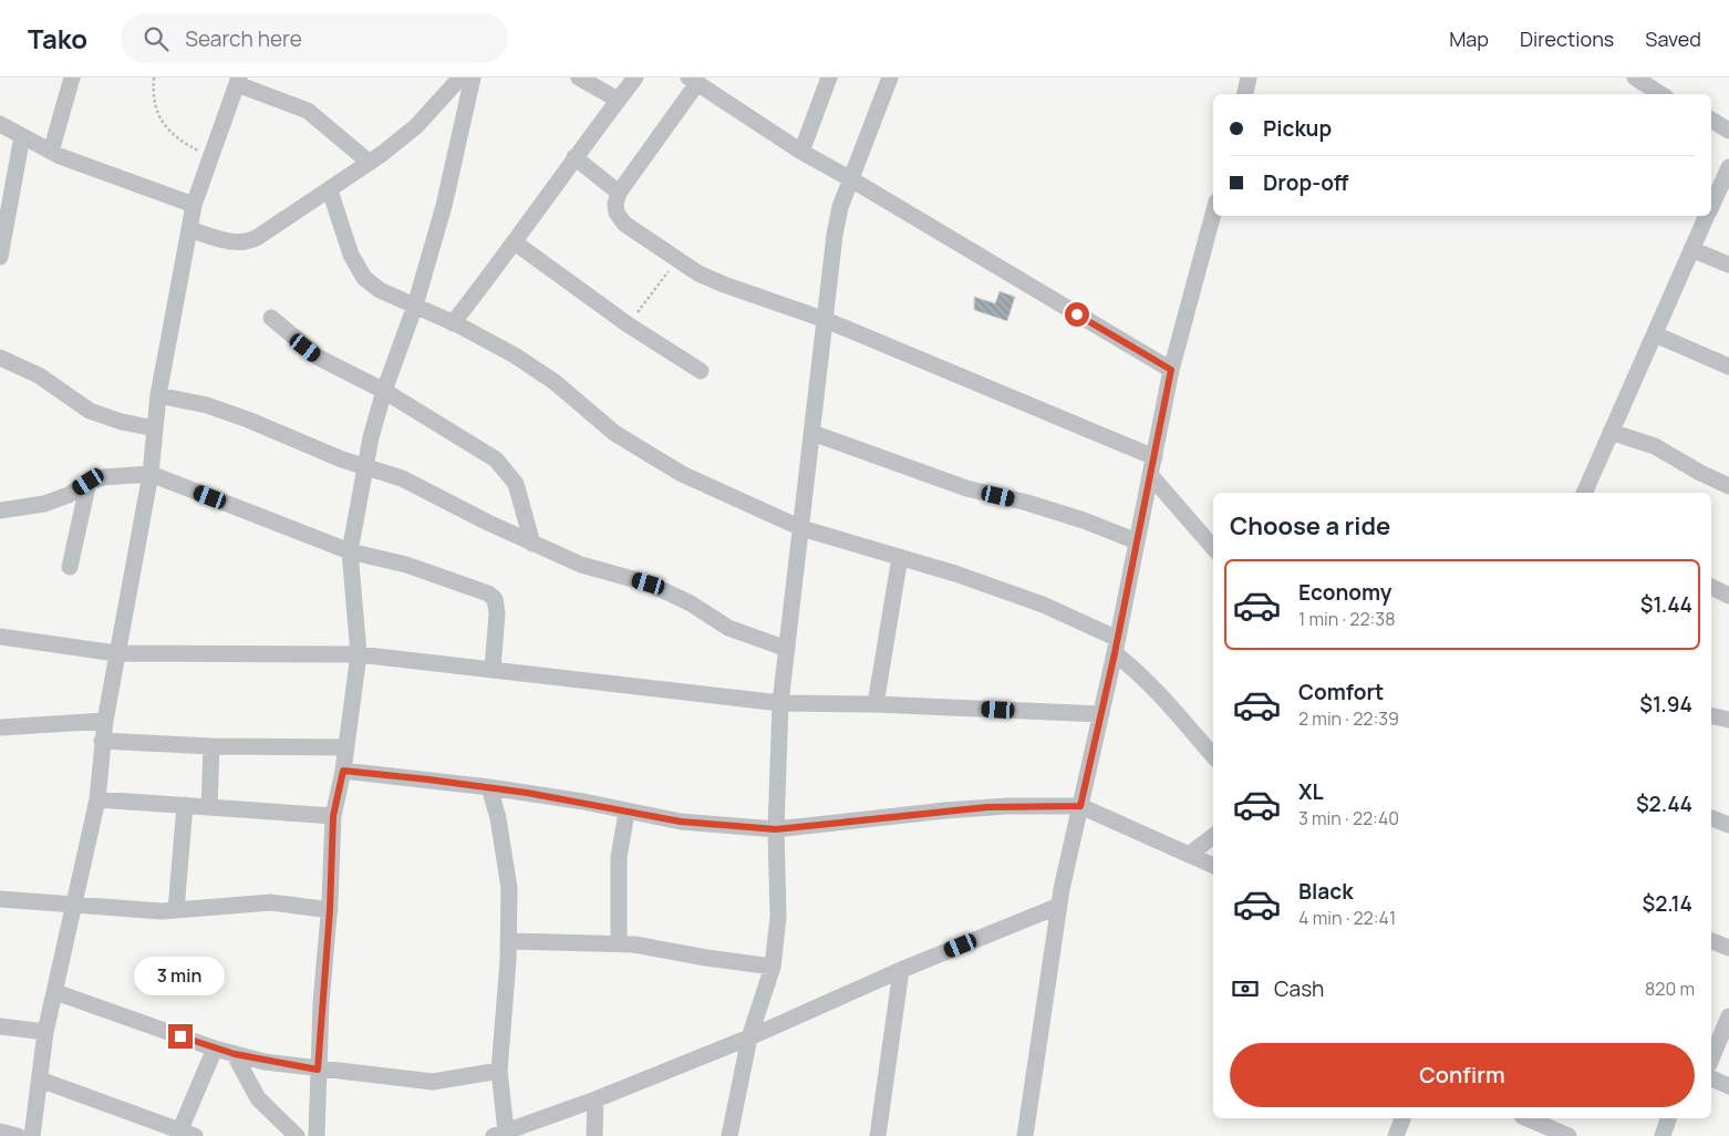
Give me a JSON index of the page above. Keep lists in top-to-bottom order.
{
  "page": {
    "header": "Tako",
    "search": "Search here",
    "nav": ["Map", "Directions", "Saved"],
    "banner": ["Pickup", "Drop-off"],
    "heading": "Choose a ride",
    "list": [
      {
        "name": "Economy",
        "note": "1 min · 22:38",
        "value": "$1.44"
      },
      {
        "name": "Comfort",
        "note": "2 min · 22:39",
        "value": "$1.94"
      },
      {
        "name": "XL",
        "note": "3 min · 22:40",
        "value": "$2.44"
      },
      {
        "name": "Black",
        "note": "4 min · 22:41",
        "value": "$2.14"
      }
    ],
    "bubble": "3 min",
    "pay": ["Cash", "820 m"],
    "buttons": "Confirm"
  }
}
